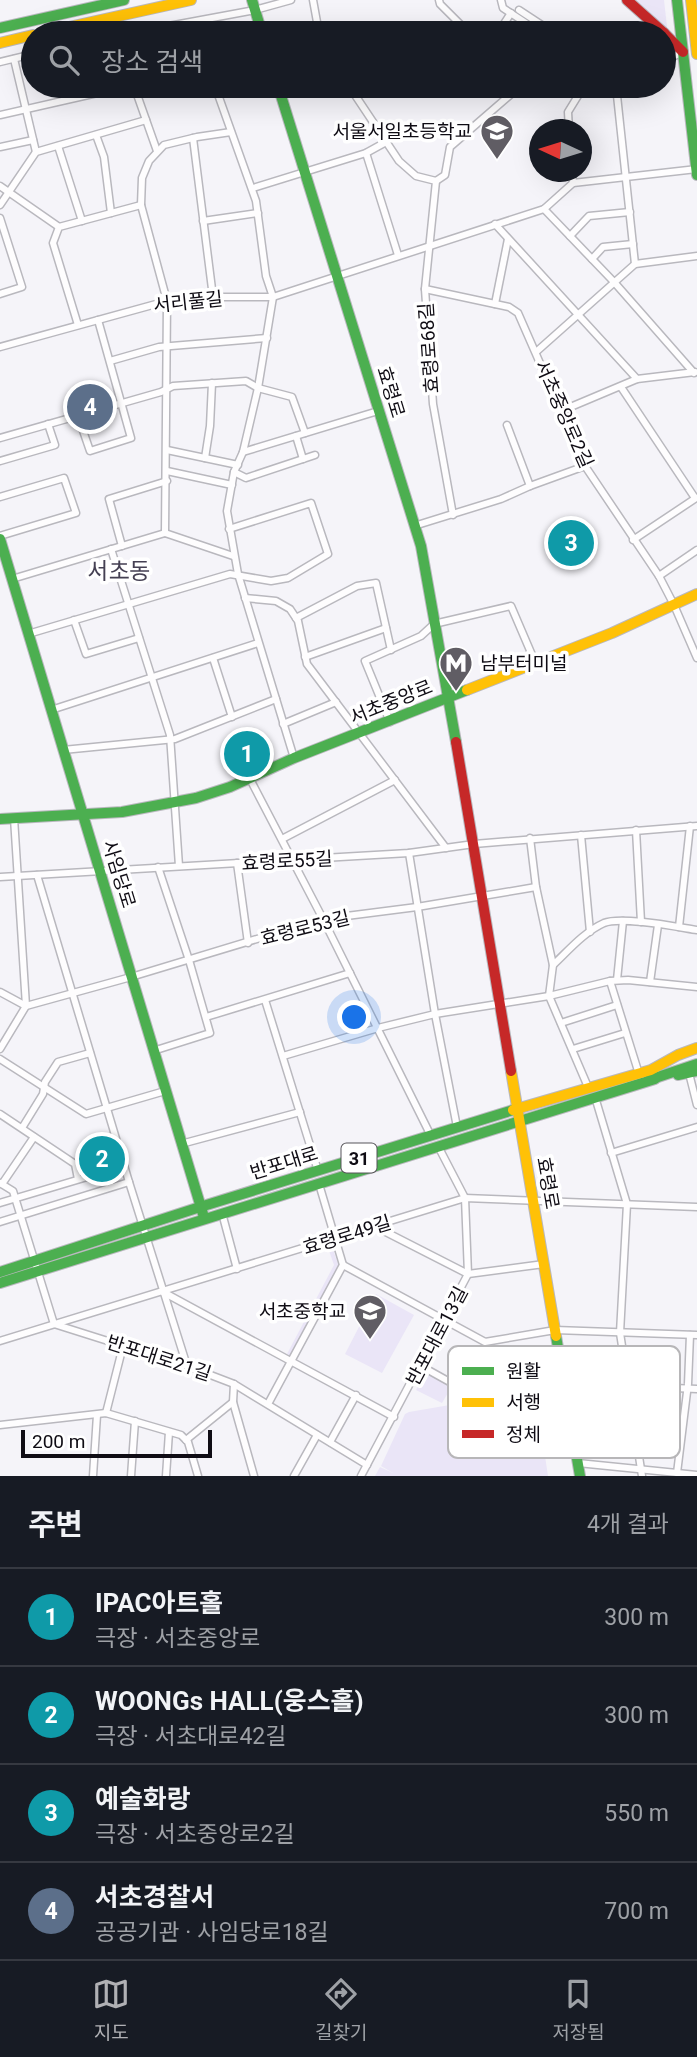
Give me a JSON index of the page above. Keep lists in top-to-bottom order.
{
  "streets": {
    "main road": [
      "효령로",
      "서초중앙로",
      "사임당로",
      "31",
      "반포대로"
    ],
    "street": [
      "서리풀길",
      "효령로68길",
      "서초중앙로2길",
      "효령로55길",
      "효령로53길",
      "효령로49길",
      "반포대로13길",
      "반포대로21길"
    ]
  },
  "crossings": [
    ["서리풀길", "효령로68길"],
    ["서리풀길", "효령로"],
    ["효령로68길", "서초중앙로2길"],
    ["효령로", "서초중앙로"],
    ["효령로", "효령로55길"],
    ["효령로", "효령로53길"],
    ["효령로", "반포대로"],
    ["효령로", "효령로49길"],
    ["서초중앙로2길", "서초중앙로"],
    ["서초중앙로", "사임당로"],
    ["효령로55길", "사임당로"],
    ["사임당로", "효령로53길"],
    ["사임당로", "반포대로"],
    ["31", "반포대로"],
    ["반포대로", "반포대로13길"],
    ["효령로49길", "반포대로13길"],
    ["효령로49길", "반포대로21길"],
    ["반포대로13길", "반포대로21길"]
  ],
  "districts": ["서초동"],
  "places": {
    "school or university": ["서울서일초등학교", "서초중학교"],
    "metro station": ["남부터미널"]
  },
  "legend": ["원활", "서행", "정체"],
  "scale_bar": "200 m",
  "north": "left",
  "page": {
    "search": "장소 검색",
    "pins": [
      "4",
      "3",
      "1",
      "2"
    ],
    "scale": "200 m",
    "heading": ["주변", "4개 결과"],
    "list": [
      {
        "mark": "1",
        "name": "IPAC아트홀",
        "note": "극장 · 서초중앙로",
        "value": "300 m"
      },
      {
        "mark": "2",
        "name": "WOONGs HALL(웅스홀)",
        "note": "극장 · 서초대로42길",
        "value": "300 m"
      },
      {
        "mark": "3",
        "name": "예술화랑",
        "note": "극장 · 서초중앙로2길",
        "value": "550 m"
      },
      {
        "mark": "4",
        "name": "서초경찰서",
        "note": "공공기관 · 사임당로18길",
        "value": "700 m"
      }
    ],
    "nav": ["지도", "길찾기", "저장됨"]
  }
}
